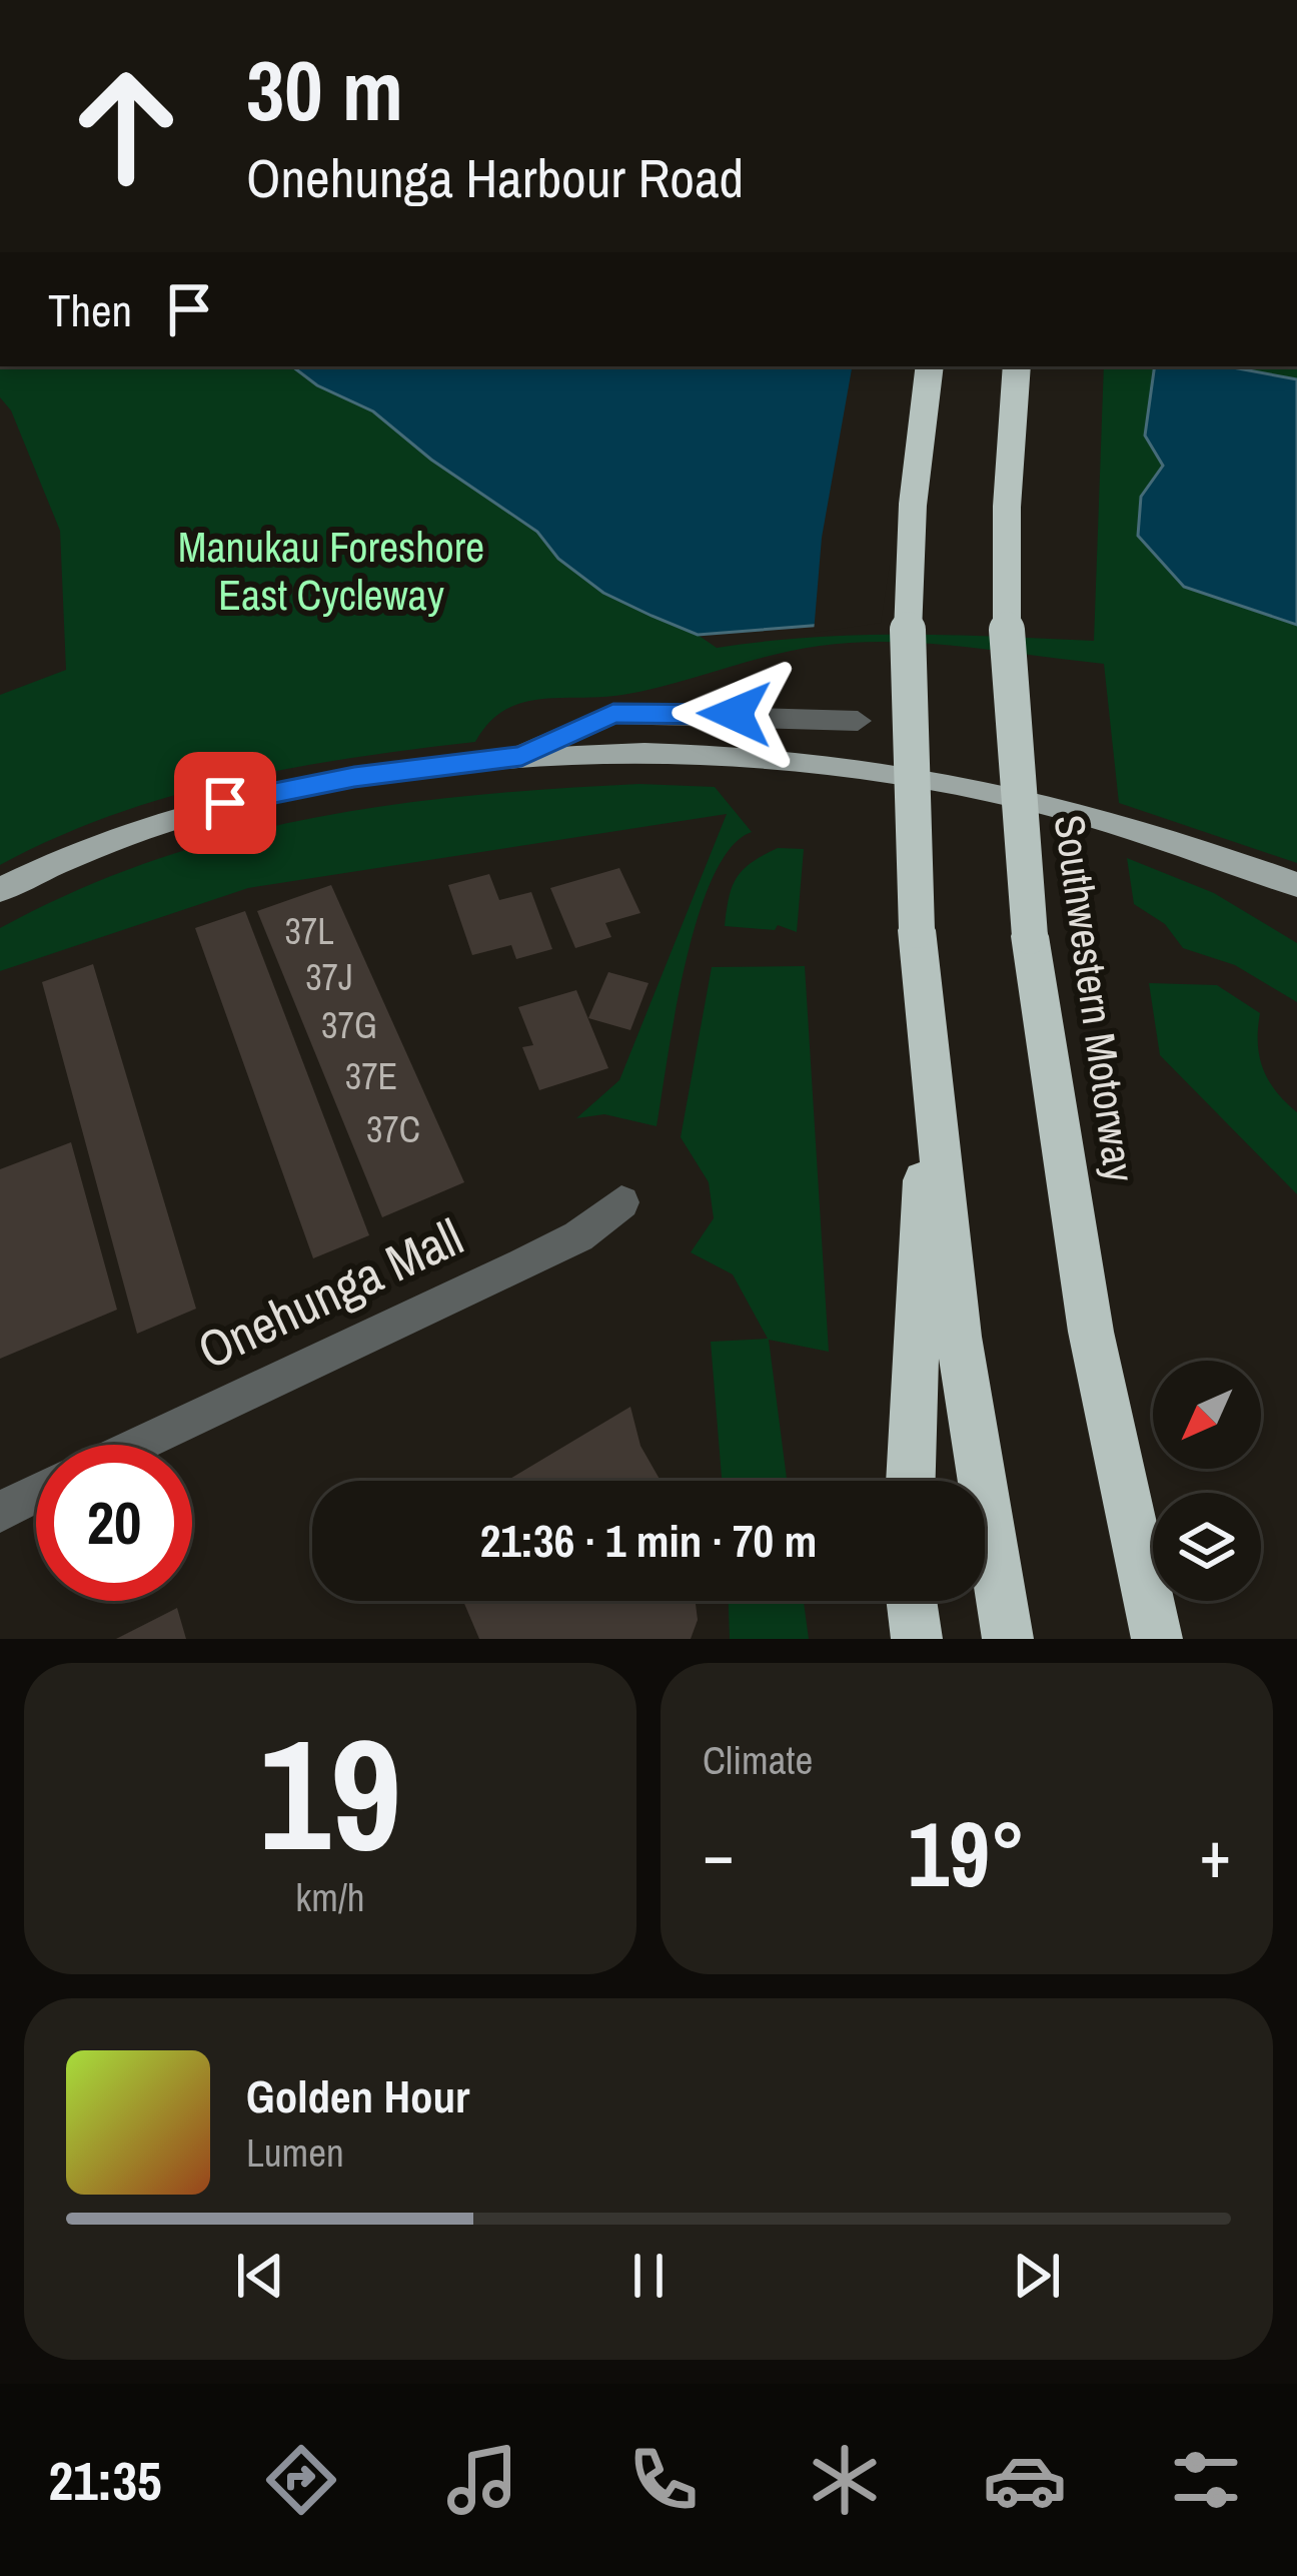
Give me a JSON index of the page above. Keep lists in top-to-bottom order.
{
  "streets": {
    "highway": ["Southwestern Motorway"],
    "street": ["Onehunga Mall"]
  },
  "parks": ["Manukau Foreshore East Cycleway"],
  "house_numbers": [
    "37L",
    "37J",
    "37G",
    "37E",
    "37C"
  ],
  "north": "bottom left",
  "page": {
    "turn": ["30 m", "Onehunga Harbour Road"],
    "then": "Then",
    "limit": "20",
    "trip": "21:36 · 1 min · 70 m",
    "tile": [
      ["19", "km/h"],
      "Climate"
    ],
    "heat": ["−", "19°", "+"],
    "song": ["Golden Hour", "Lumen"],
    "tabs": "21:35"
  }
}
